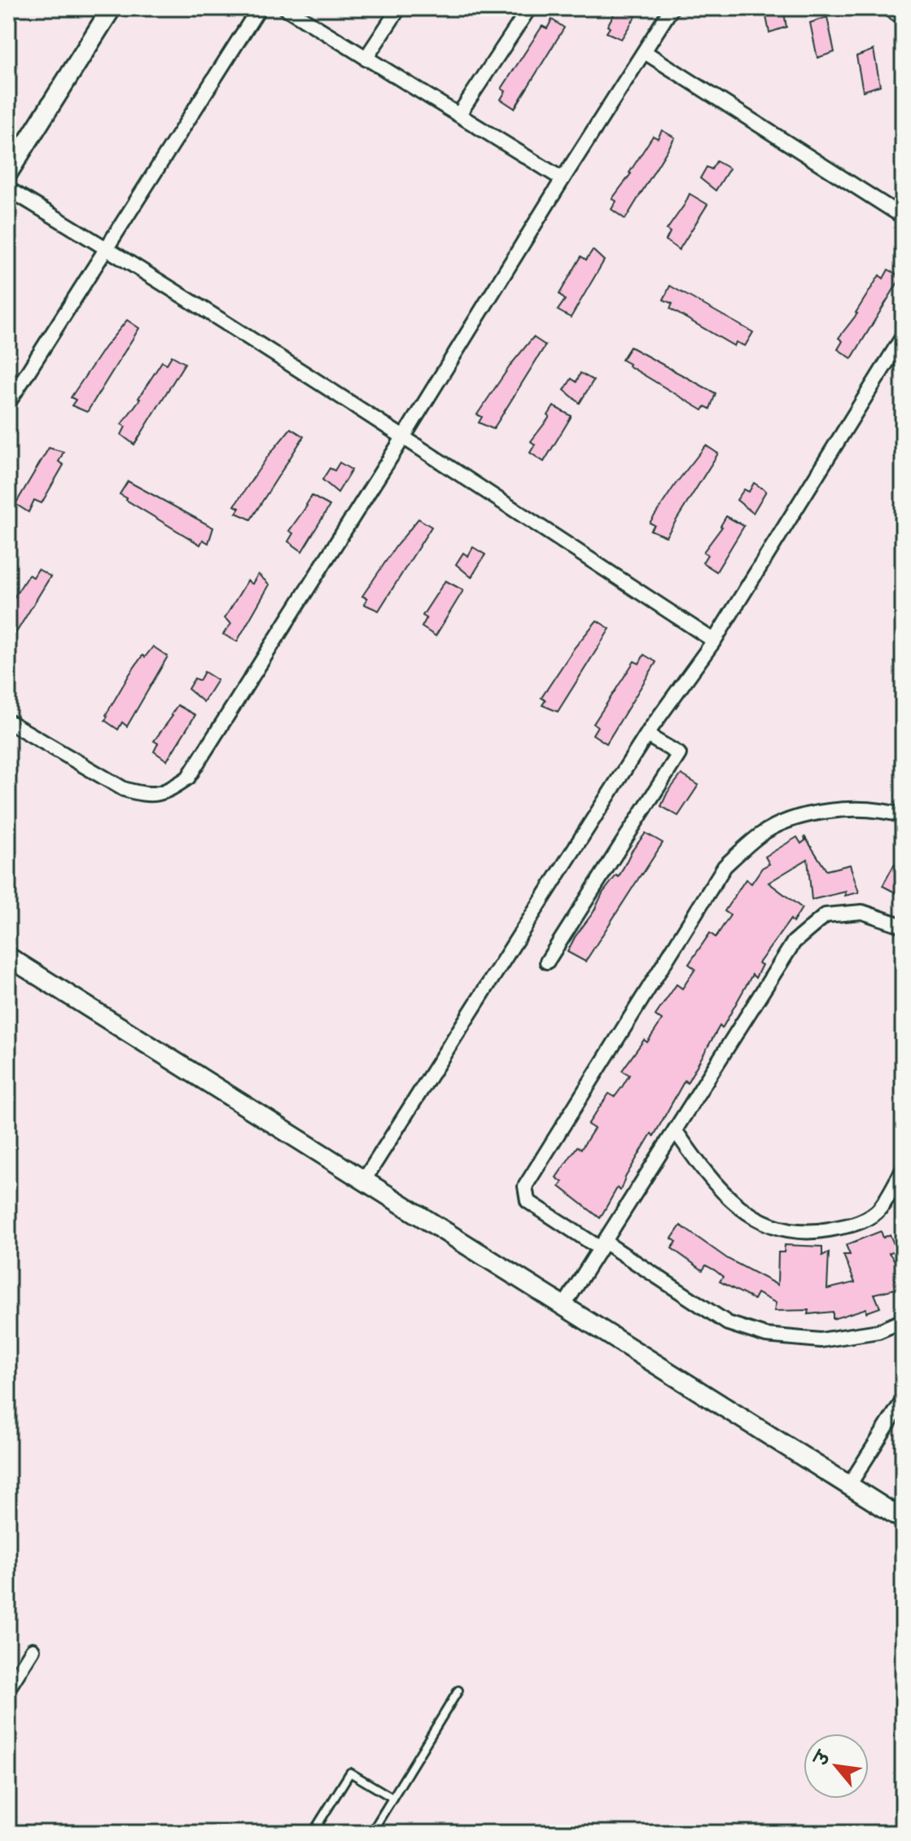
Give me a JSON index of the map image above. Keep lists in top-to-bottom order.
{
  "north": "top left"
}
